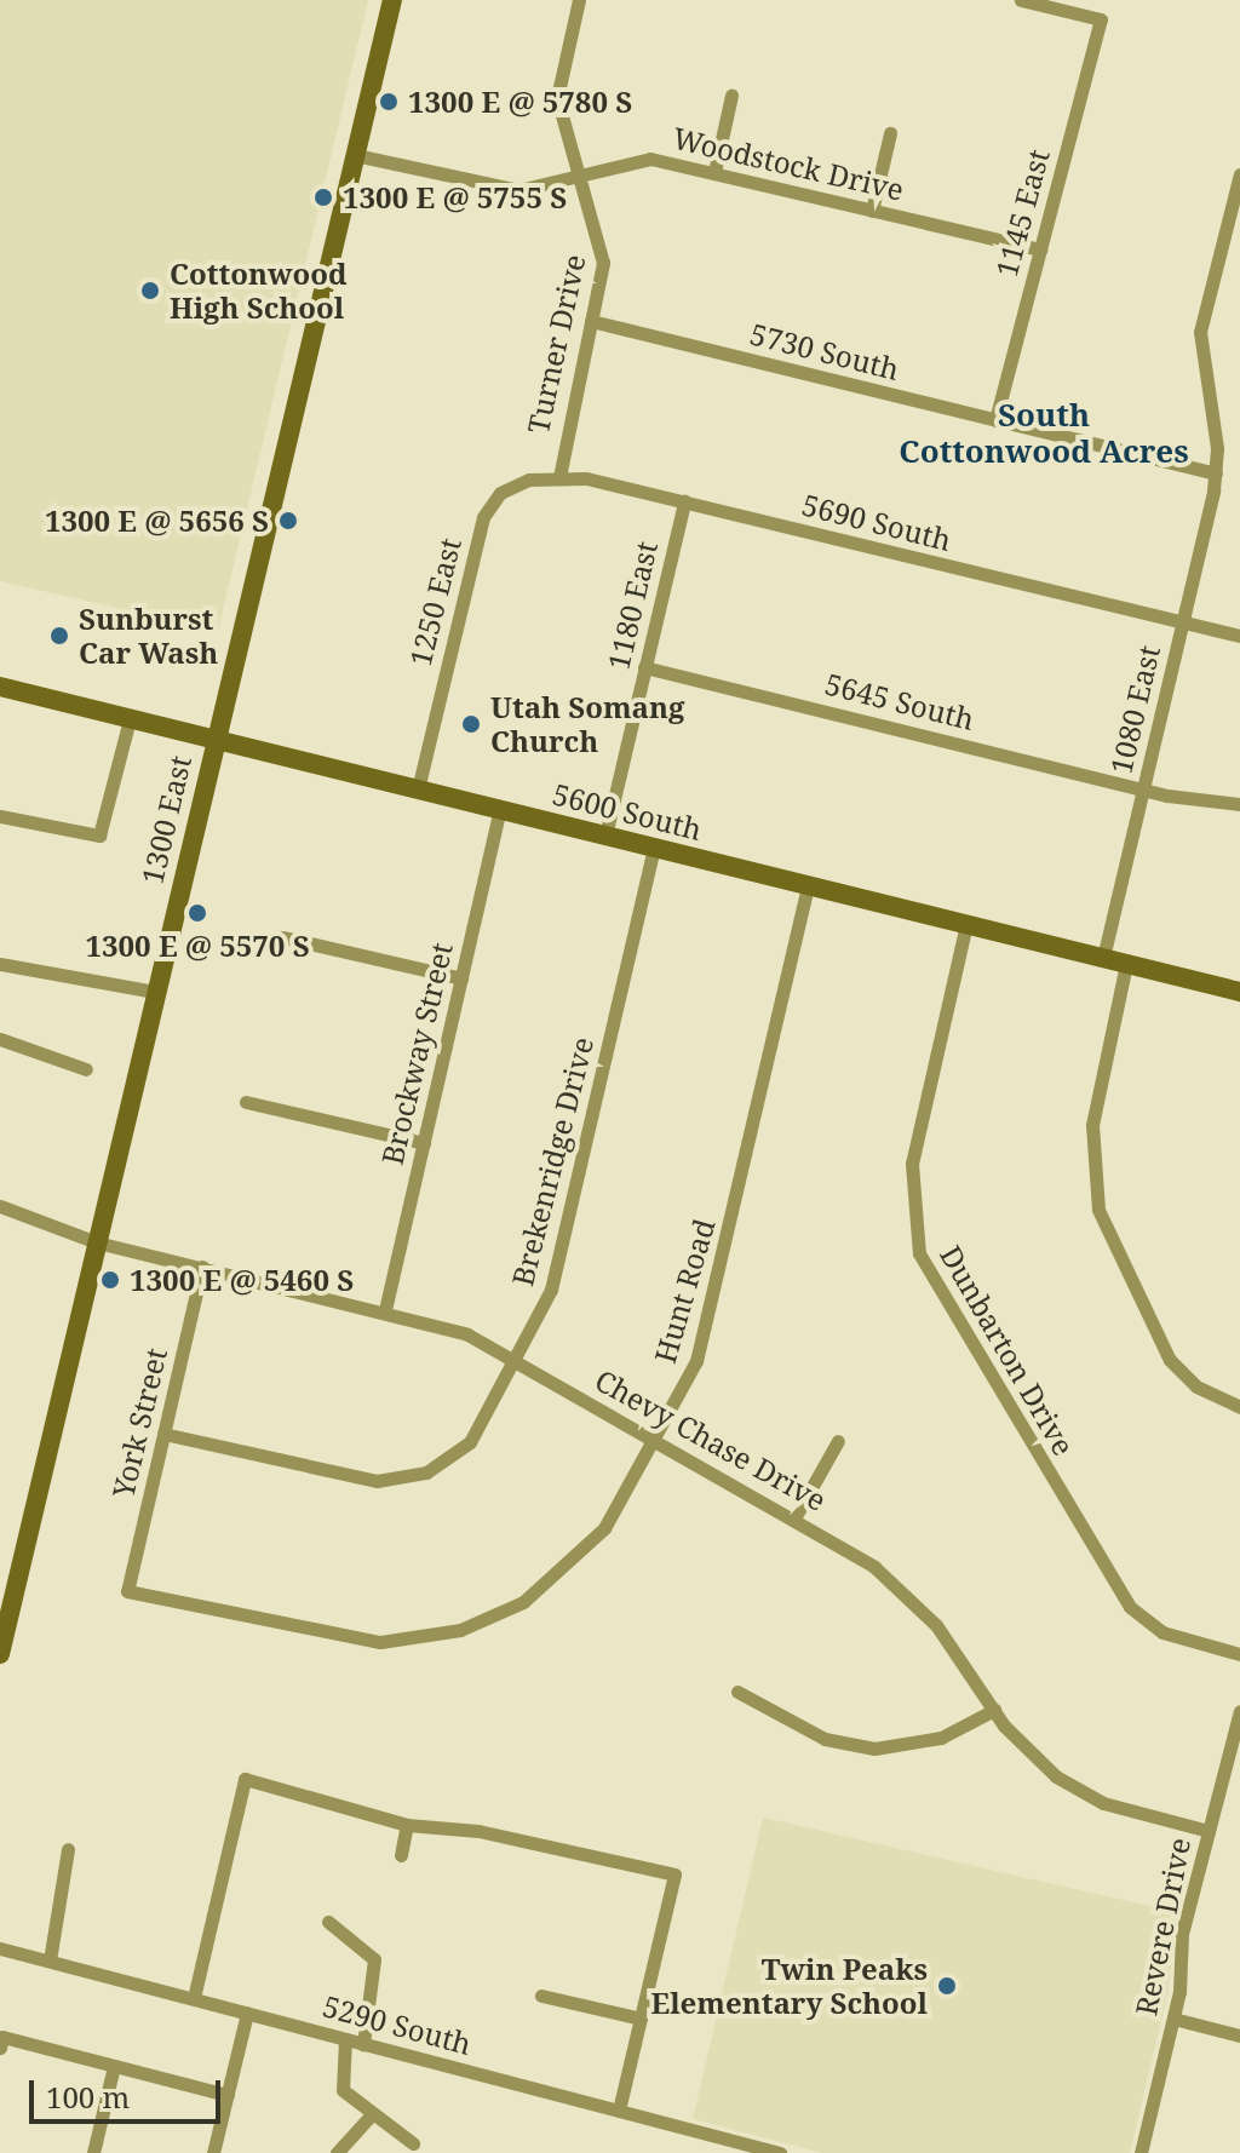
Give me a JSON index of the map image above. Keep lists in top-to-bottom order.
{
  "streets": {
    "main road": ["5600 South", "1300 East"],
    "street": [
      "Woodstock Drive",
      "1145 East",
      "Turner Drive",
      "5730 South",
      "5690 South",
      "1250 East",
      "1180 East",
      "5645 South",
      "1080 East",
      "Brockway Street",
      "Brekenridge Drive",
      "Hunt Road",
      "Dunbarton Drive",
      "York Street",
      "Chevy Chase Drive",
      "Revere Drive",
      "5290 South"
    ]
  },
  "crossings": [
    ["Woodstock Drive", "1145 East"],
    ["Woodstock Drive", "Turner Drive"],
    ["Woodstock Drive", "1300 East"],
    ["1145 East", "5730 South"],
    ["Turner Drive", "5730 South"],
    ["Turner Drive", "5690 South"],
    ["Turner Drive", "1250 East"],
    ["5730 South", "1080 East"],
    ["5690 South", "1250 East"],
    ["5690 South", "1180 East"],
    ["5690 South", "1080 East"],
    ["1250 East", "5600 South"],
    ["1180 East", "5645 South"],
    ["1180 East", "5600 South"],
    ["5645 South", "1080 East"],
    ["1080 East", "5600 South"],
    ["5600 South", "1300 East"],
    ["5600 South", "Brockway Street"],
    ["5600 South", "Brekenridge Drive"],
    ["5600 South", "Hunt Road"],
    ["5600 South", "Dunbarton Drive"],
    ["1300 East", "Chevy Chase Drive"],
    ["Brockway Street", "Chevy Chase Drive"],
    ["Brekenridge Drive", "York Street"],
    ["Brekenridge Drive", "Chevy Chase Drive"],
    ["Hunt Road", "York Street"],
    ["Hunt Road", "Chevy Chase Drive"],
    ["York Street", "Chevy Chase Drive"],
    ["Chevy Chase Drive", "Revere Drive"]
  ],
  "districts": ["South Cottonwood Acres"],
  "places": [
    "1300 E @ 5780 S",
    "1300 E @ 5755 S",
    "Cottonwood High School",
    "1300 E @ 5656 S",
    "Sunburst Car Wash",
    "Utah Somang Church",
    "1300 E @ 5570 S",
    "1300 E @ 5460 S",
    "Twin Peaks Elementary School"
  ],
  "scale_bar": "100 m"
}
